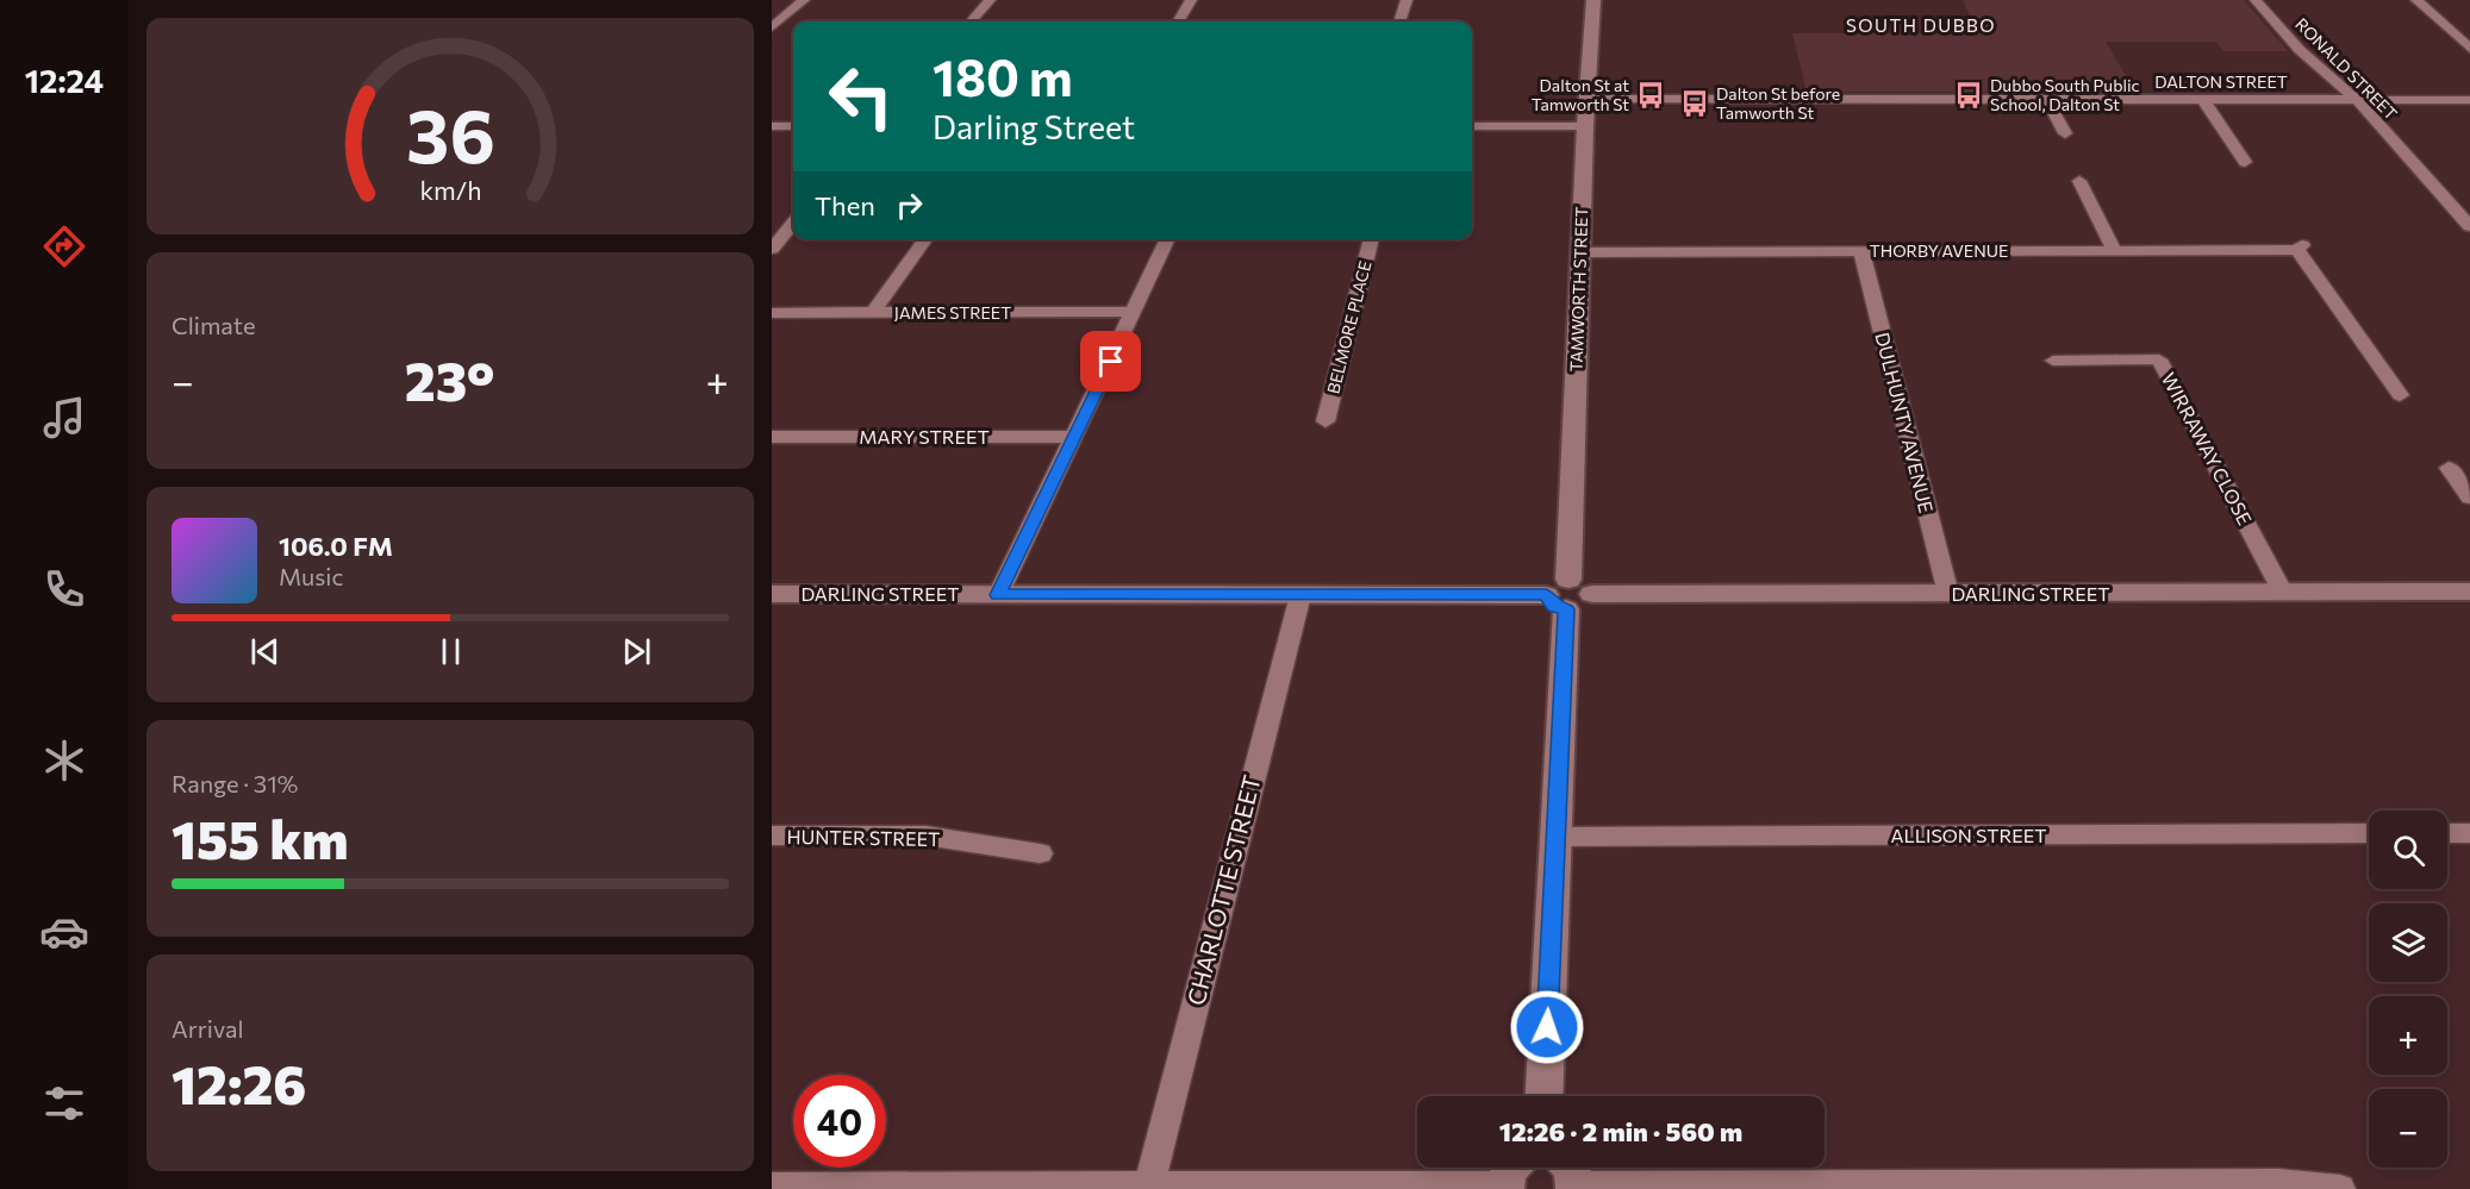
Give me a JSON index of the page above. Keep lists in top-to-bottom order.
{
  "streets": {
    "street": [
      "RONALD STREET",
      "DALTON STREET",
      "THORBY AVENUE",
      "TAMWORTH STREET",
      "JAMES STREET",
      "BELMORE PLACE",
      "DULHUNTY AVENUE",
      "MARY STREET",
      "WIRRAWAY CLOSE",
      "DARLING STREET",
      "ALLISON STREET",
      "HUNTER STREET",
      "CHARLOTTE STREET"
    ]
  },
  "crossings": [
    ["RONALD STREET", "DALTON STREET"],
    ["DALTON STREET", "TAMWORTH STREET"],
    ["THORBY AVENUE", "TAMWORTH STREET"],
    ["THORBY AVENUE", "DULHUNTY AVENUE"],
    ["TAMWORTH STREET", "DARLING STREET"],
    ["TAMWORTH STREET", "ALLISON STREET"],
    ["DULHUNTY AVENUE", "DARLING STREET"],
    ["WIRRAWAY CLOSE", "DARLING STREET"],
    ["DARLING STREET", "CHARLOTTE STREET"]
  ],
  "districts": ["SOUTH DUBBO"],
  "places": {
    "bus stop": ["Dalton St at Tamworth St", "Dubbo South Public School, Dalton St", "Dalton St before Tamworth St"]
  },
  "page": {
    "tabs": "12:24",
    "turn": ["180 m", "Darling Street"],
    "then": "Then",
    "tile": [
      "Climate",
      ["Range · 31%", "155 km"],
      ["Arrival", "12:26"]
    ],
    "heat": ["−", "23°", "+"],
    "song": ["106.0 FM", "Music"],
    "map_buttons": ["+", "−"],
    "limit": "40",
    "trip": "12:26 · 2 min · 560 m",
    "gauge": ["36", "km/h"]
  }
}
